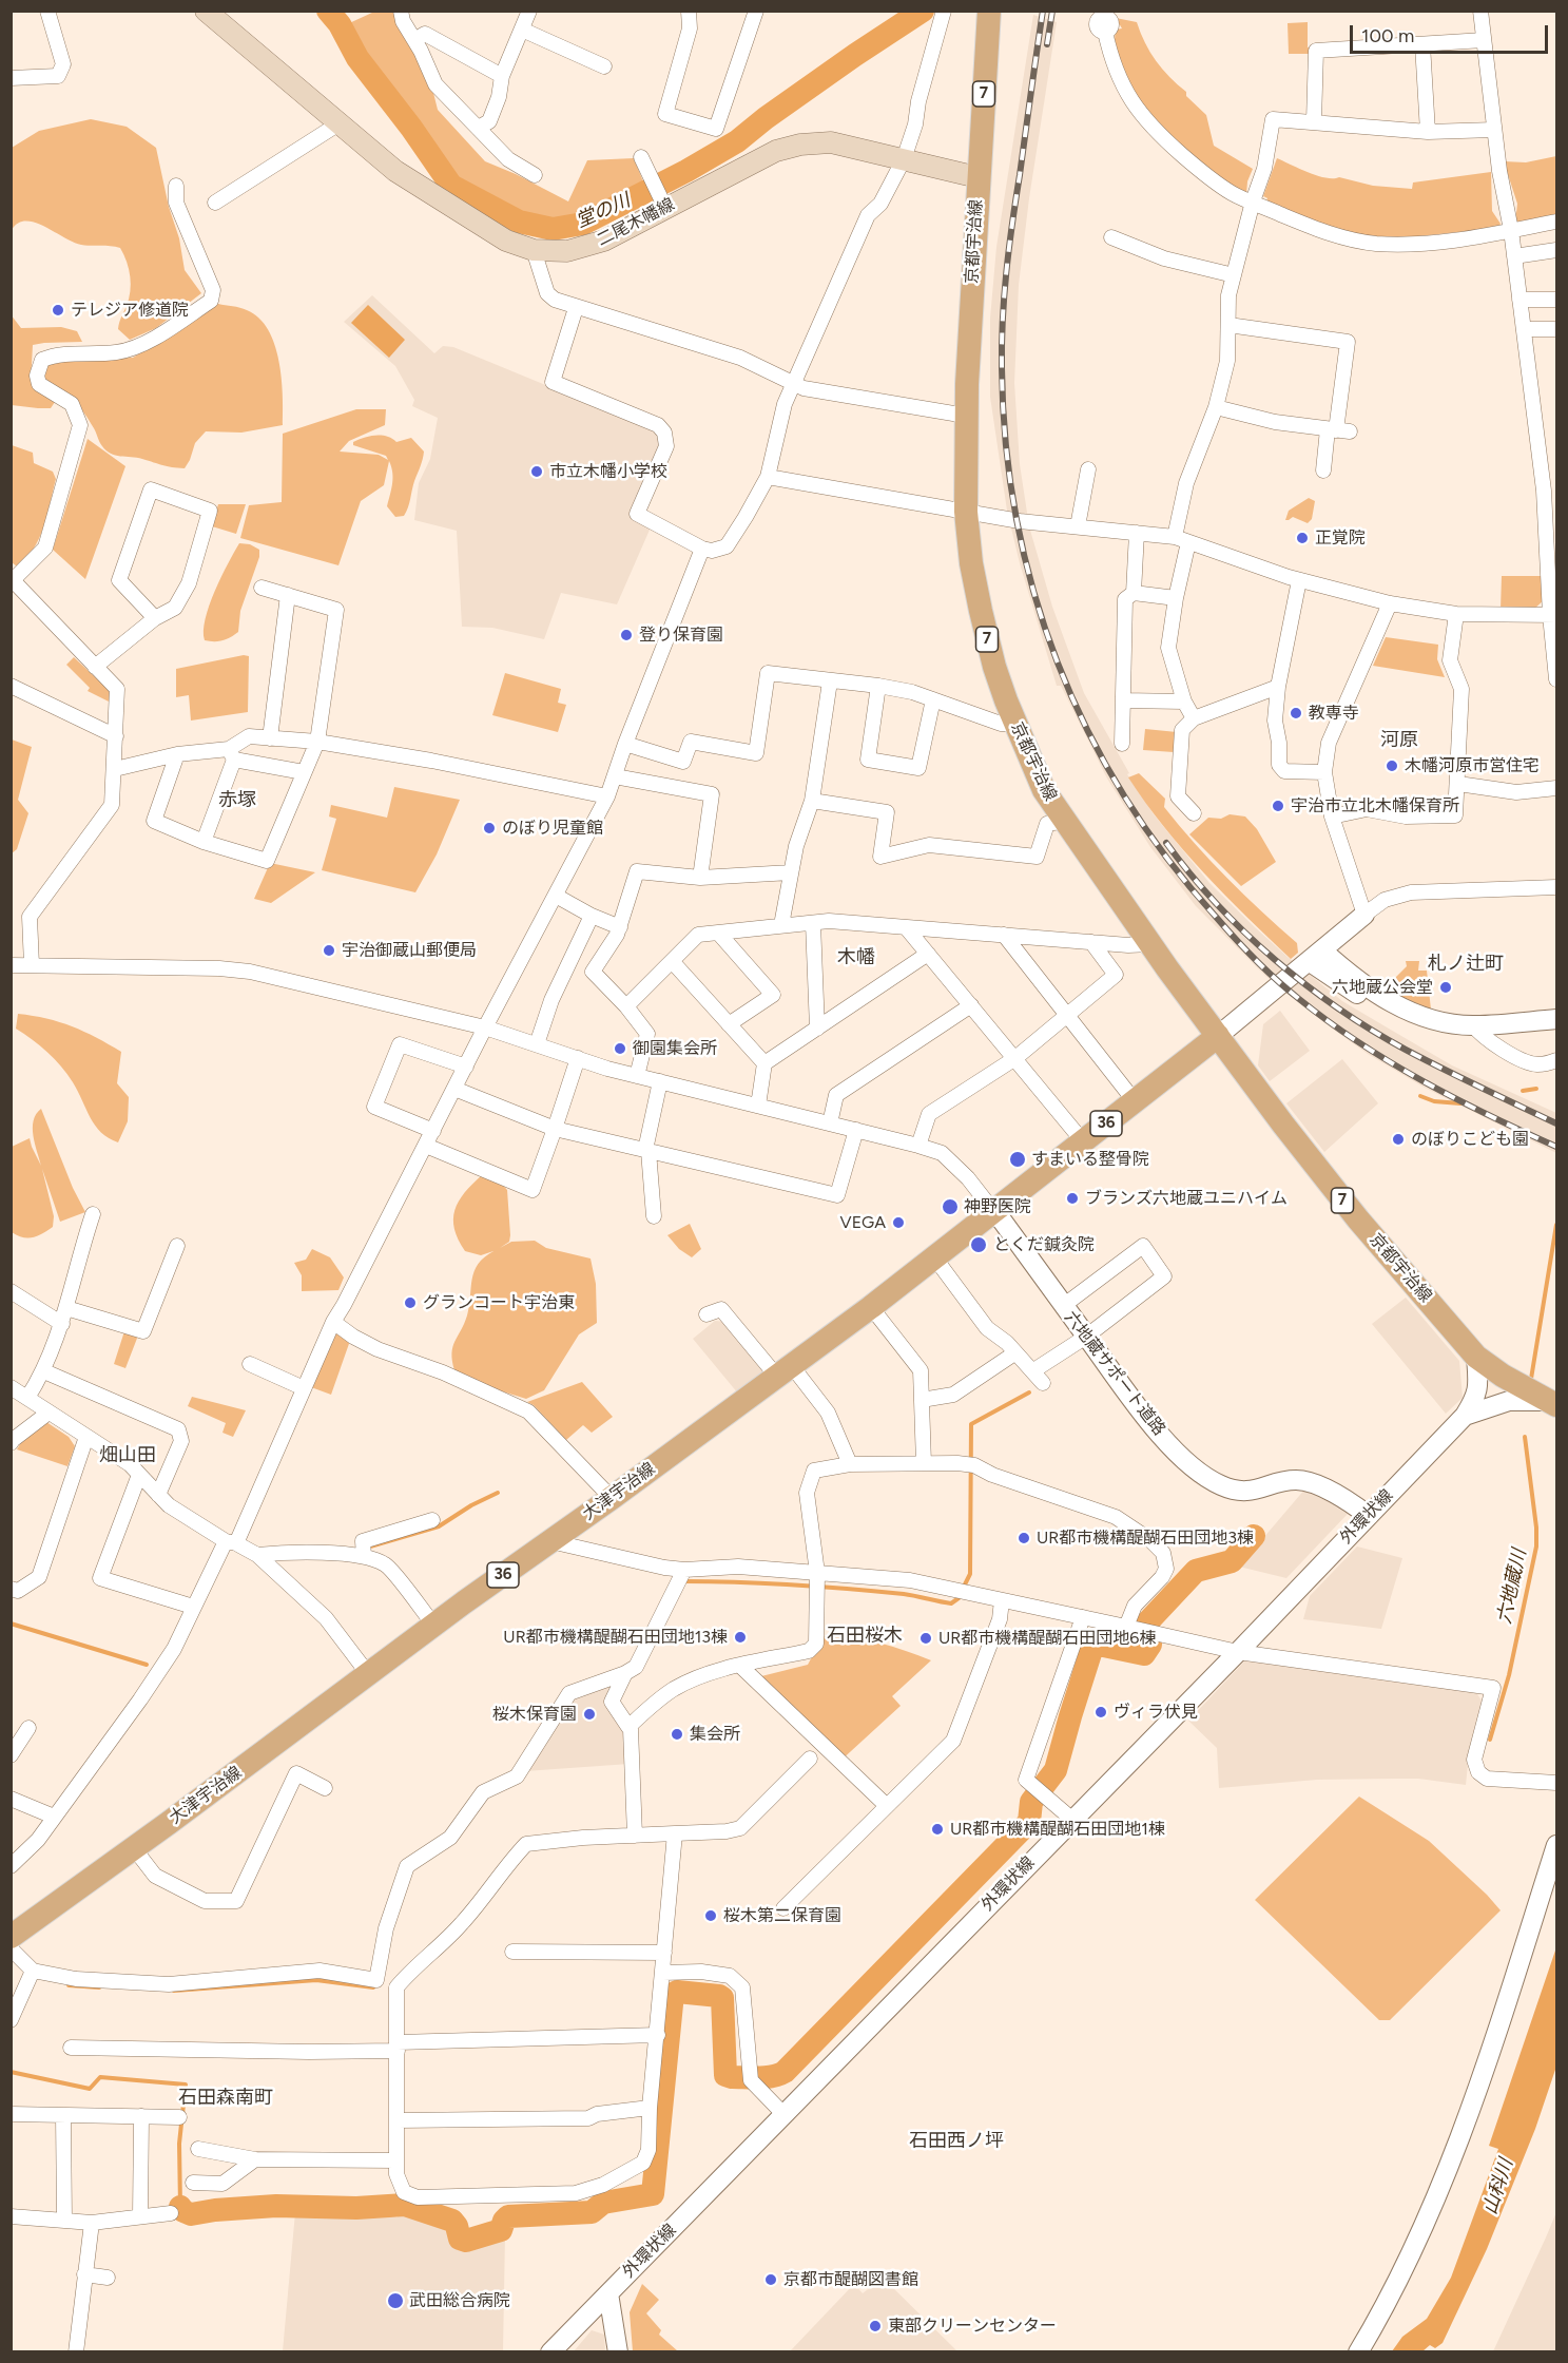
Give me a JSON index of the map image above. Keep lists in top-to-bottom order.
{
  "streets": {
    "main road": [
      "7",
      "二尾木幡線",
      "京都宇治線",
      "36",
      "大津宇治線"
    ],
    "street": ["六地蔵サポート道路", "外環状線"]
  },
  "crossings": [
    ["二尾木幡線", "京都宇治線"],
    ["京都宇治線", "大津宇治線"],
    ["京都宇治線", "外環状線"],
    ["六地蔵サポート道路", "大津宇治線"],
    ["六地蔵サポート道路", "外環状線"]
  ],
  "districts": [
    "河原",
    "赤塚",
    "木幡",
    "札ノ辻町",
    "畑山田",
    "石田桜木",
    "石田森南町",
    "石田西ノ坪"
  ],
  "water": ["堂の川", "六地蔵川", "山科川"],
  "places": [
    "テレジア修道院",
    "市立木幡小学校",
    "正覚院",
    "登り保育園",
    "教専寺",
    "木幡河原市営住宅",
    "宇治市立北木幡保育所",
    "のぼり児童館",
    "宇治御蔵山郵便局",
    "六地蔵公会堂",
    "御園集会所",
    "のぼりこども園",
    "すまいる整骨院",
    "ブランズ六地蔵ユニハイム",
    "神野医院",
    "VEGA",
    "とくだ鍼灸院",
    "グランコート宇治東",
    "UR都市機構醍醐石田団地3棟",
    "UR都市機構醍醐石田団地13棟",
    "UR都市機構醍醐石田団地6棟",
    "ヴィラ伏見",
    "桜木保育園",
    "集会所",
    "UR都市機構醍醐石田団地1棟",
    "桜木第二保育園",
    "京都市醍醐図書館",
    "武田総合病院",
    "東部クリーンセンター"
  ],
  "scale_bar": "100 m"
}
